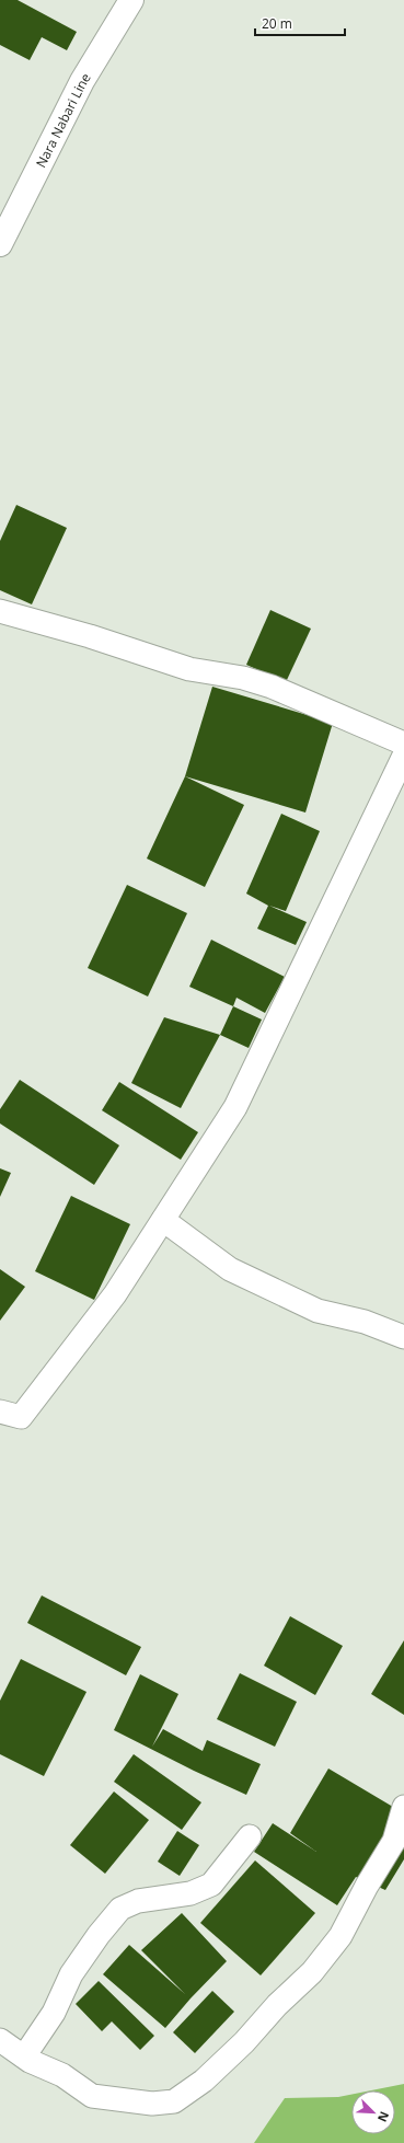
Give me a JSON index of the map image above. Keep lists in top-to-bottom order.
{
  "streets": {
    "main road": ["Nara Nabari Line"]
  },
  "scale_bar": "20 m",
  "north": "bottom right"
}
